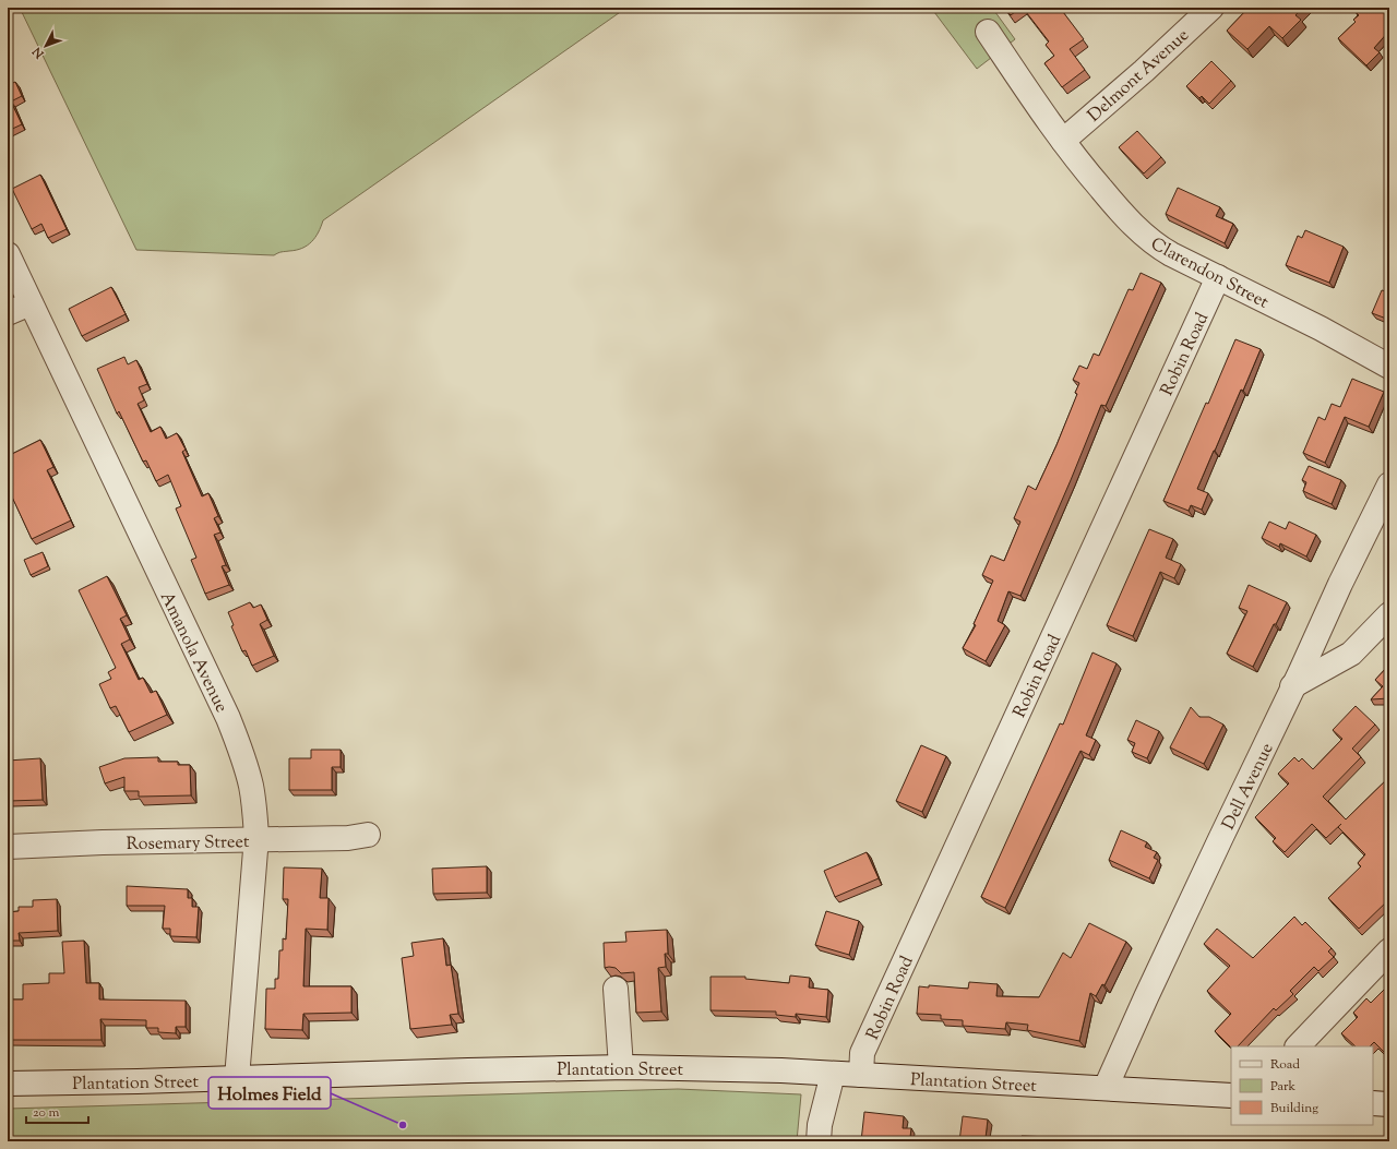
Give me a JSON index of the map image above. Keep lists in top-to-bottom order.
{
  "streets": {
    "street": [
      "Delmont Avenue",
      "Clarendon Street",
      "Robin Road",
      "Amanola Avenue",
      "Dell Avenue",
      "Rosemary Street",
      "Plantation Street"
    ]
  },
  "crossings": [
    ["Delmont Avenue", "Clarendon Street"],
    ["Clarendon Street", "Robin Road"],
    ["Robin Road", "Plantation Street"],
    ["Amanola Avenue", "Rosemary Street"],
    ["Amanola Avenue", "Plantation Street"],
    ["Dell Avenue", "Plantation Street"]
  ],
  "places": ["Holmes Field"],
  "legend": ["Road", "Park", "Building"],
  "scale_bar": "20 m",
  "north": "bottom left"
}
